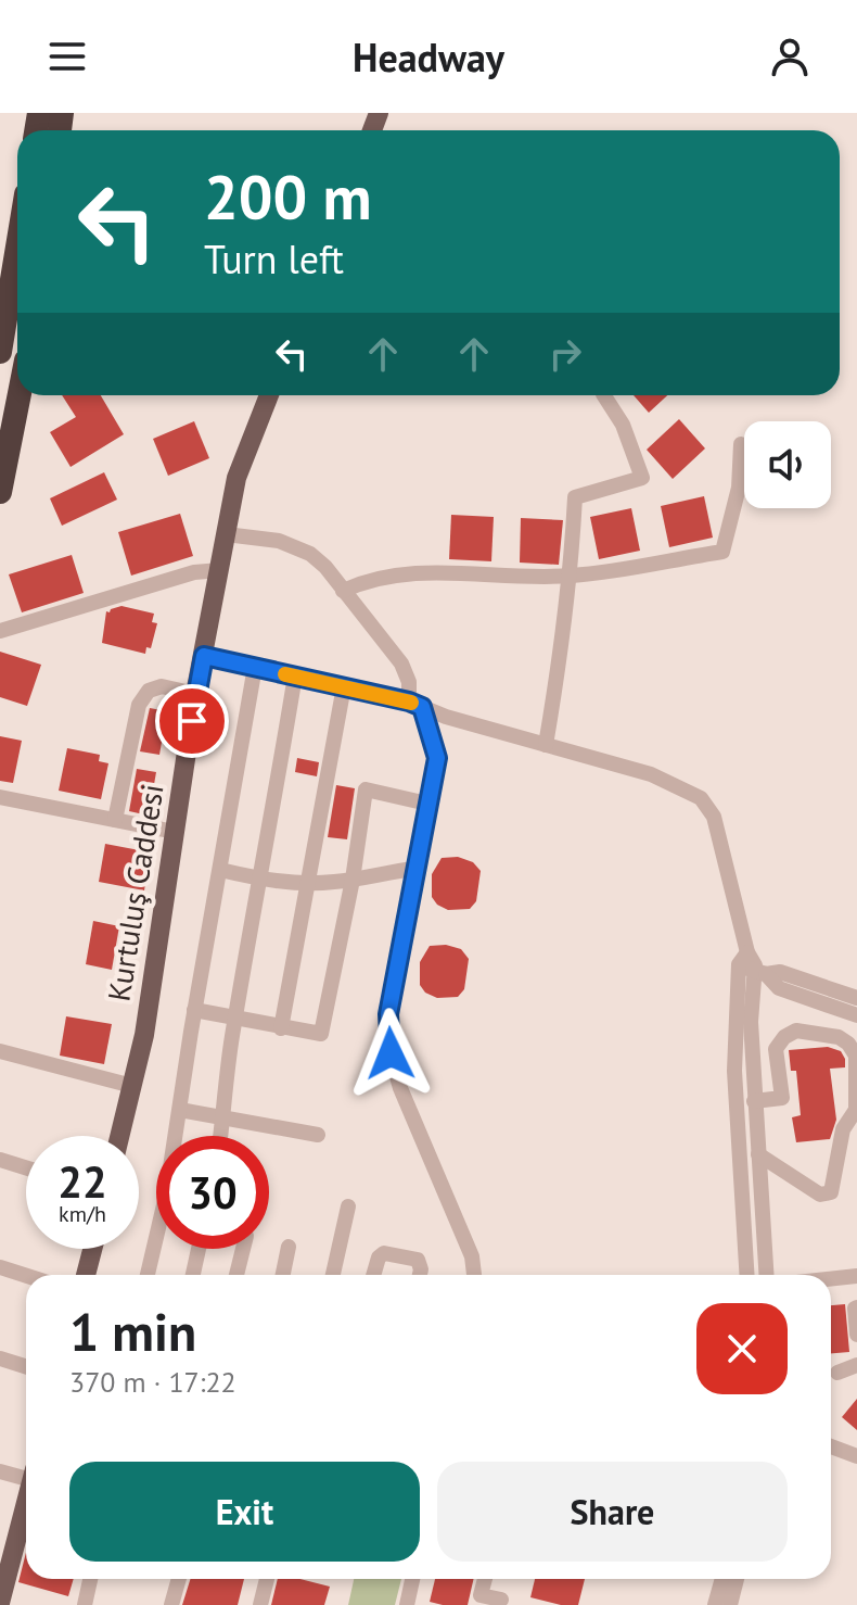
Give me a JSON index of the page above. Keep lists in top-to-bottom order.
{
  "streets": {
    "main road": ["Kurtuluş Caddesi"]
  },
  "page": {
    "header": "Headway",
    "turn": ["200 m", "Turn left"],
    "speed": "22 km/h",
    "limit": "30",
    "heading": ["1 min", "370 m · 17:22"],
    "buttons": ["Exit", "Share"]
  }
}
